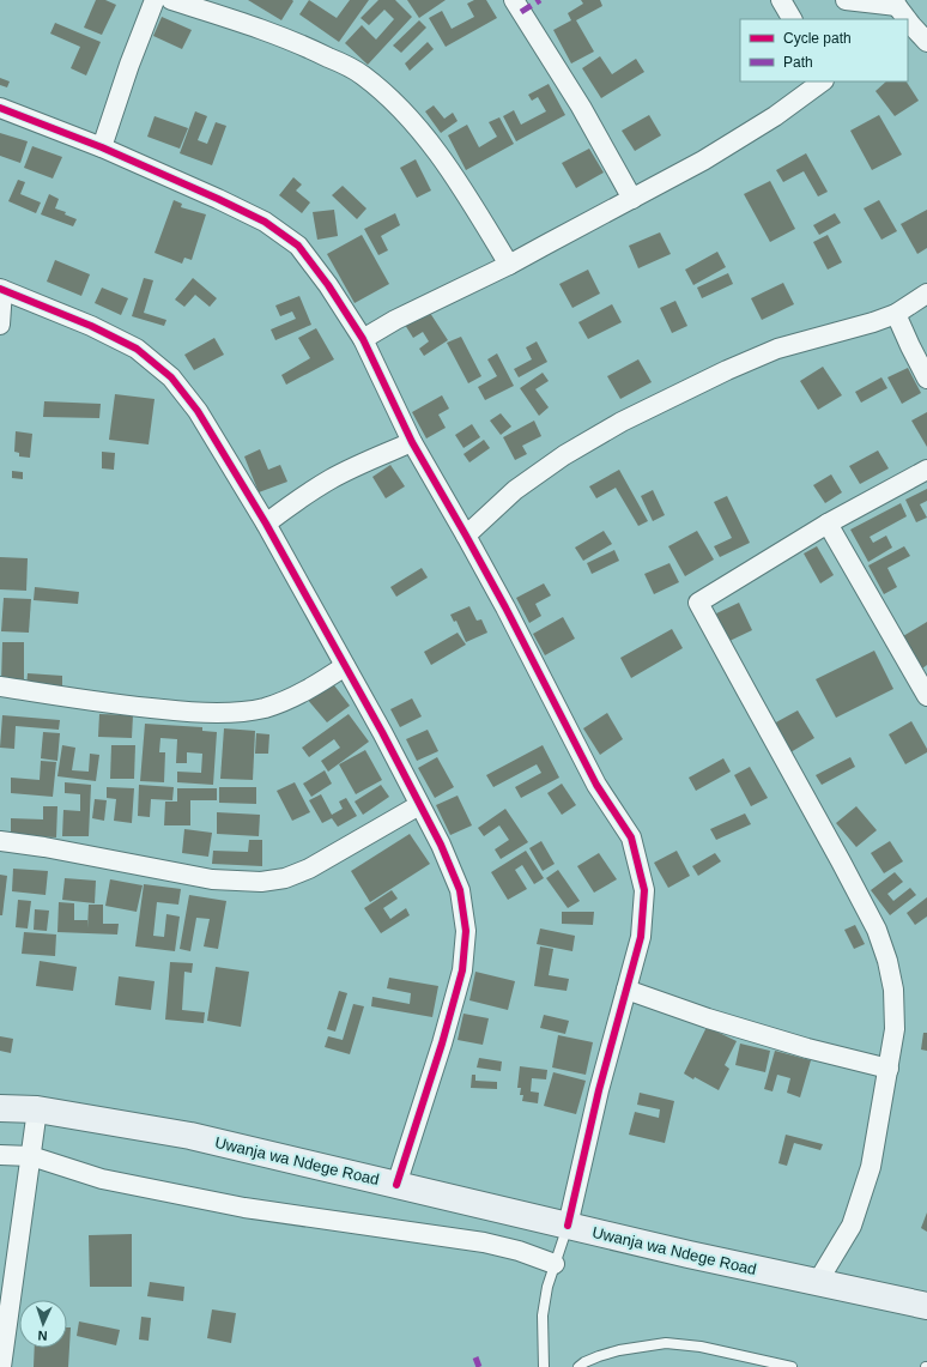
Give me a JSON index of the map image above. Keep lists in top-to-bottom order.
{
  "streets": {
    "main road": ["Uwanja wa Ndege Road"]
  },
  "legend": ["Cycle path", "Path"],
  "north": "bottom"
}
